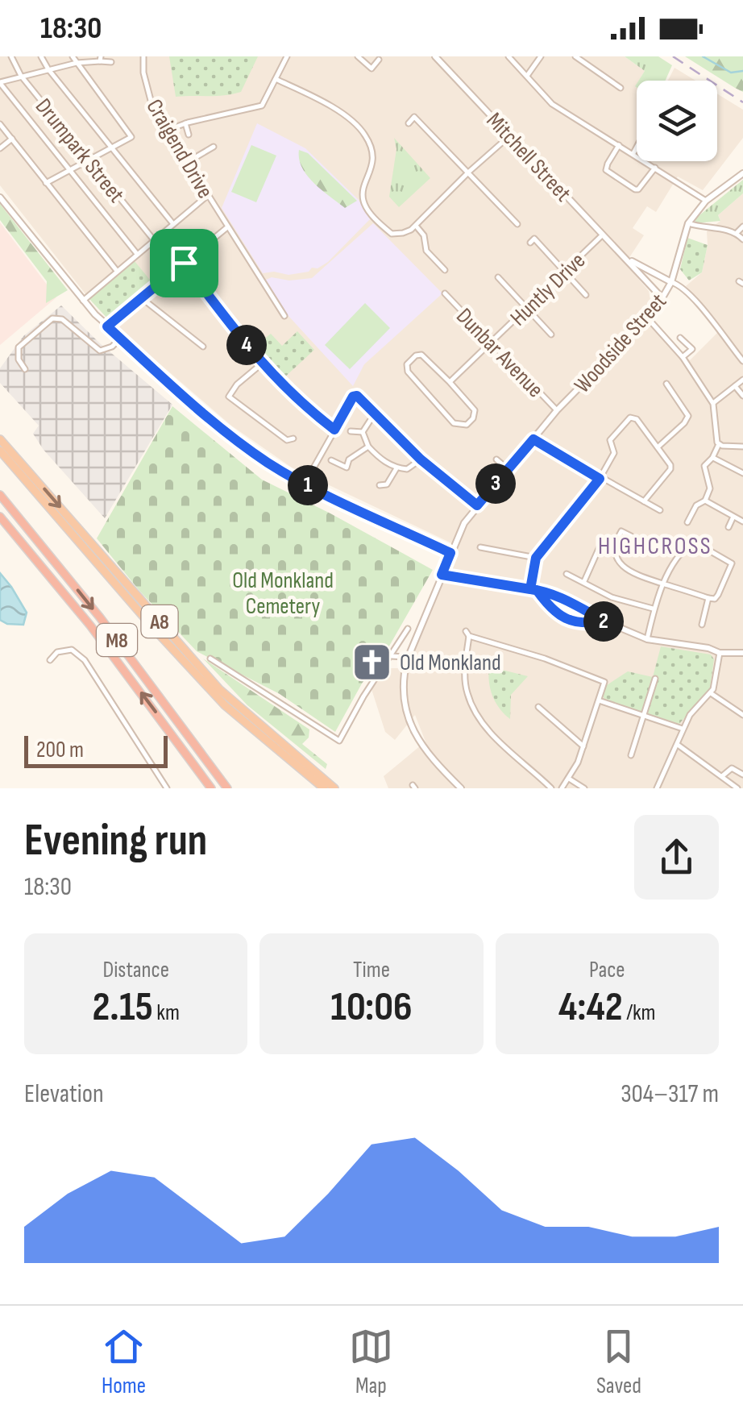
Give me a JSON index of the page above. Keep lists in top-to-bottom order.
{
  "streets": {
    "highway": ["A8", "M8"],
    "street": [
      "Craigend Drive",
      "Drumpark Street",
      "Mitchell Street",
      "Huntly Drive",
      "Woodside Street",
      "Dunbar Avenue"
    ]
  },
  "crossings": [
    ["Mitchell Street", "Huntly Drive"],
    ["Mitchell Street", "Woodside Street"],
    ["Huntly Drive", "Dunbar Avenue"],
    ["Woodside Street", "Dunbar Avenue"]
  ],
  "districts": ["HIGHCROSS"],
  "parks": ["Old Monkland Cemetery"],
  "places": {
    "church": ["Old Monkland"]
  },
  "scale_bar": "200 m",
  "page": {
    "status": "18:30",
    "pins": [
      "4",
      "3",
      "1",
      "2"
    ],
    "scale": "200 m",
    "heading": ["Evening run", "18:30"],
    "stats": [
      ["Distance", "2.15 km"],
      ["Time", "10:06"],
      ["Pace", "4:42 /km"]
    ],
    "chart": ["Elevation", "304–317 m"],
    "tabs": ["Home", "Map", "Saved"]
  }
}
